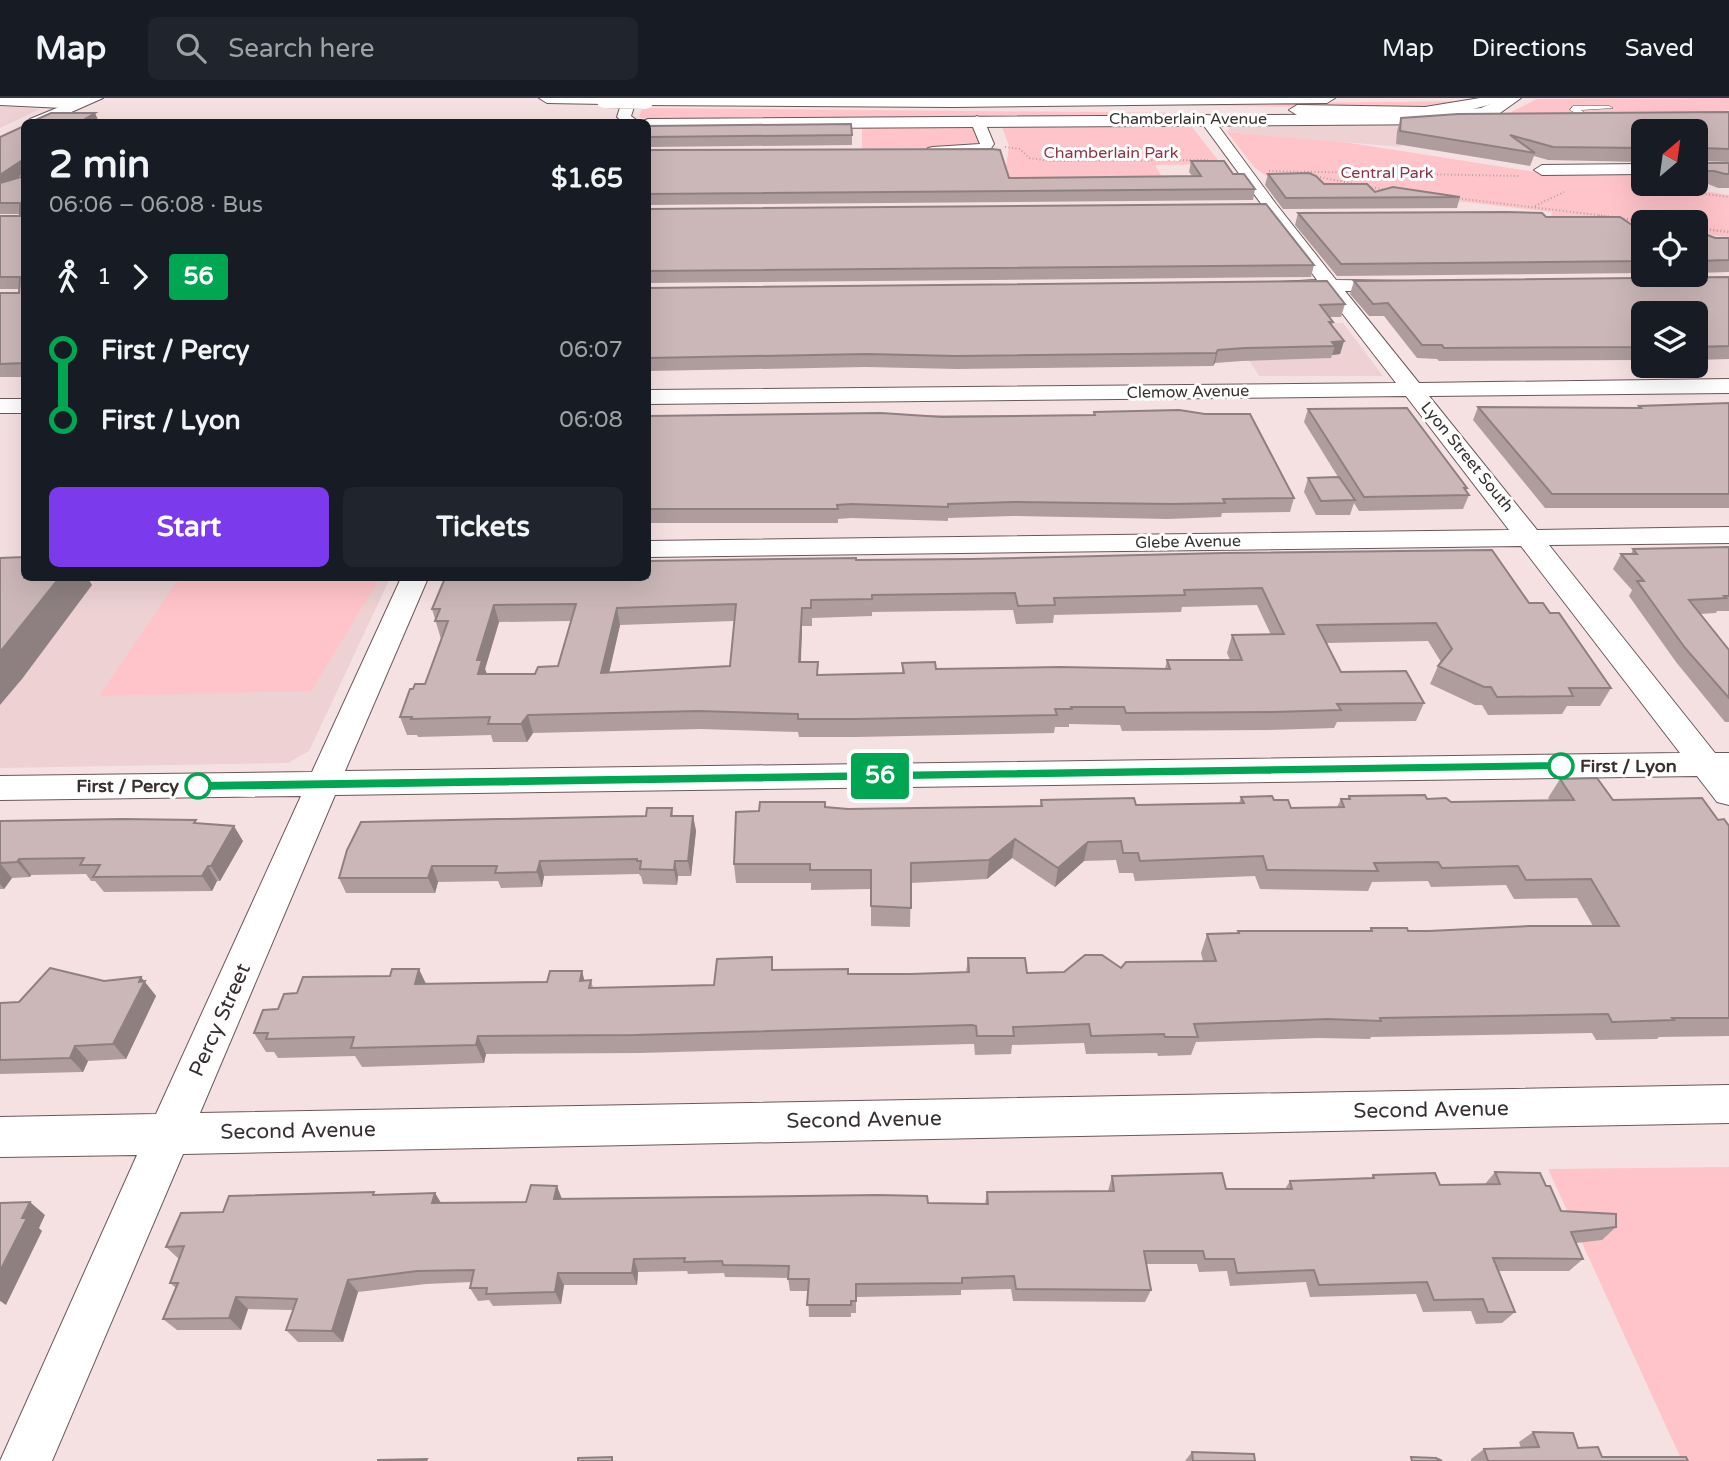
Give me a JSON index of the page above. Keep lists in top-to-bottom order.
{
  "streets": {
    "main road": ["Chamberlain Avenue"],
    "street": [
      "Clemow Avenue",
      "Lyon Street South",
      "Glebe Avenue",
      "Percy Street",
      "Second Avenue"
    ]
  },
  "crossings": [
    ["Chamberlain Avenue", "Lyon Street South"],
    ["Clemow Avenue", "Lyon Street South"],
    ["Lyon Street South", "Glebe Avenue"],
    ["Percy Street", "Second Avenue"]
  ],
  "parks": ["Chamberlain Park", "Central Park"],
  "places": ["First / Lyon", "First / Percy"],
  "lines": ["bus line 56"],
  "north": "top right",
  "page": {
    "header": "Map",
    "search": "Search here",
    "nav": ["Map", "Directions", "Saved"],
    "on_map": "56",
    "heading": ["2 min", "06:06 – 06:08 · Bus", "$1.65"],
    "legs": ["1", "56"],
    "list": [
      {
        "name": "First / Percy",
        "value": "06:07"
      },
      {
        "name": "First / Lyon",
        "value": "06:08"
      }
    ],
    "buttons": ["Start", "Tickets"]
  }
}
